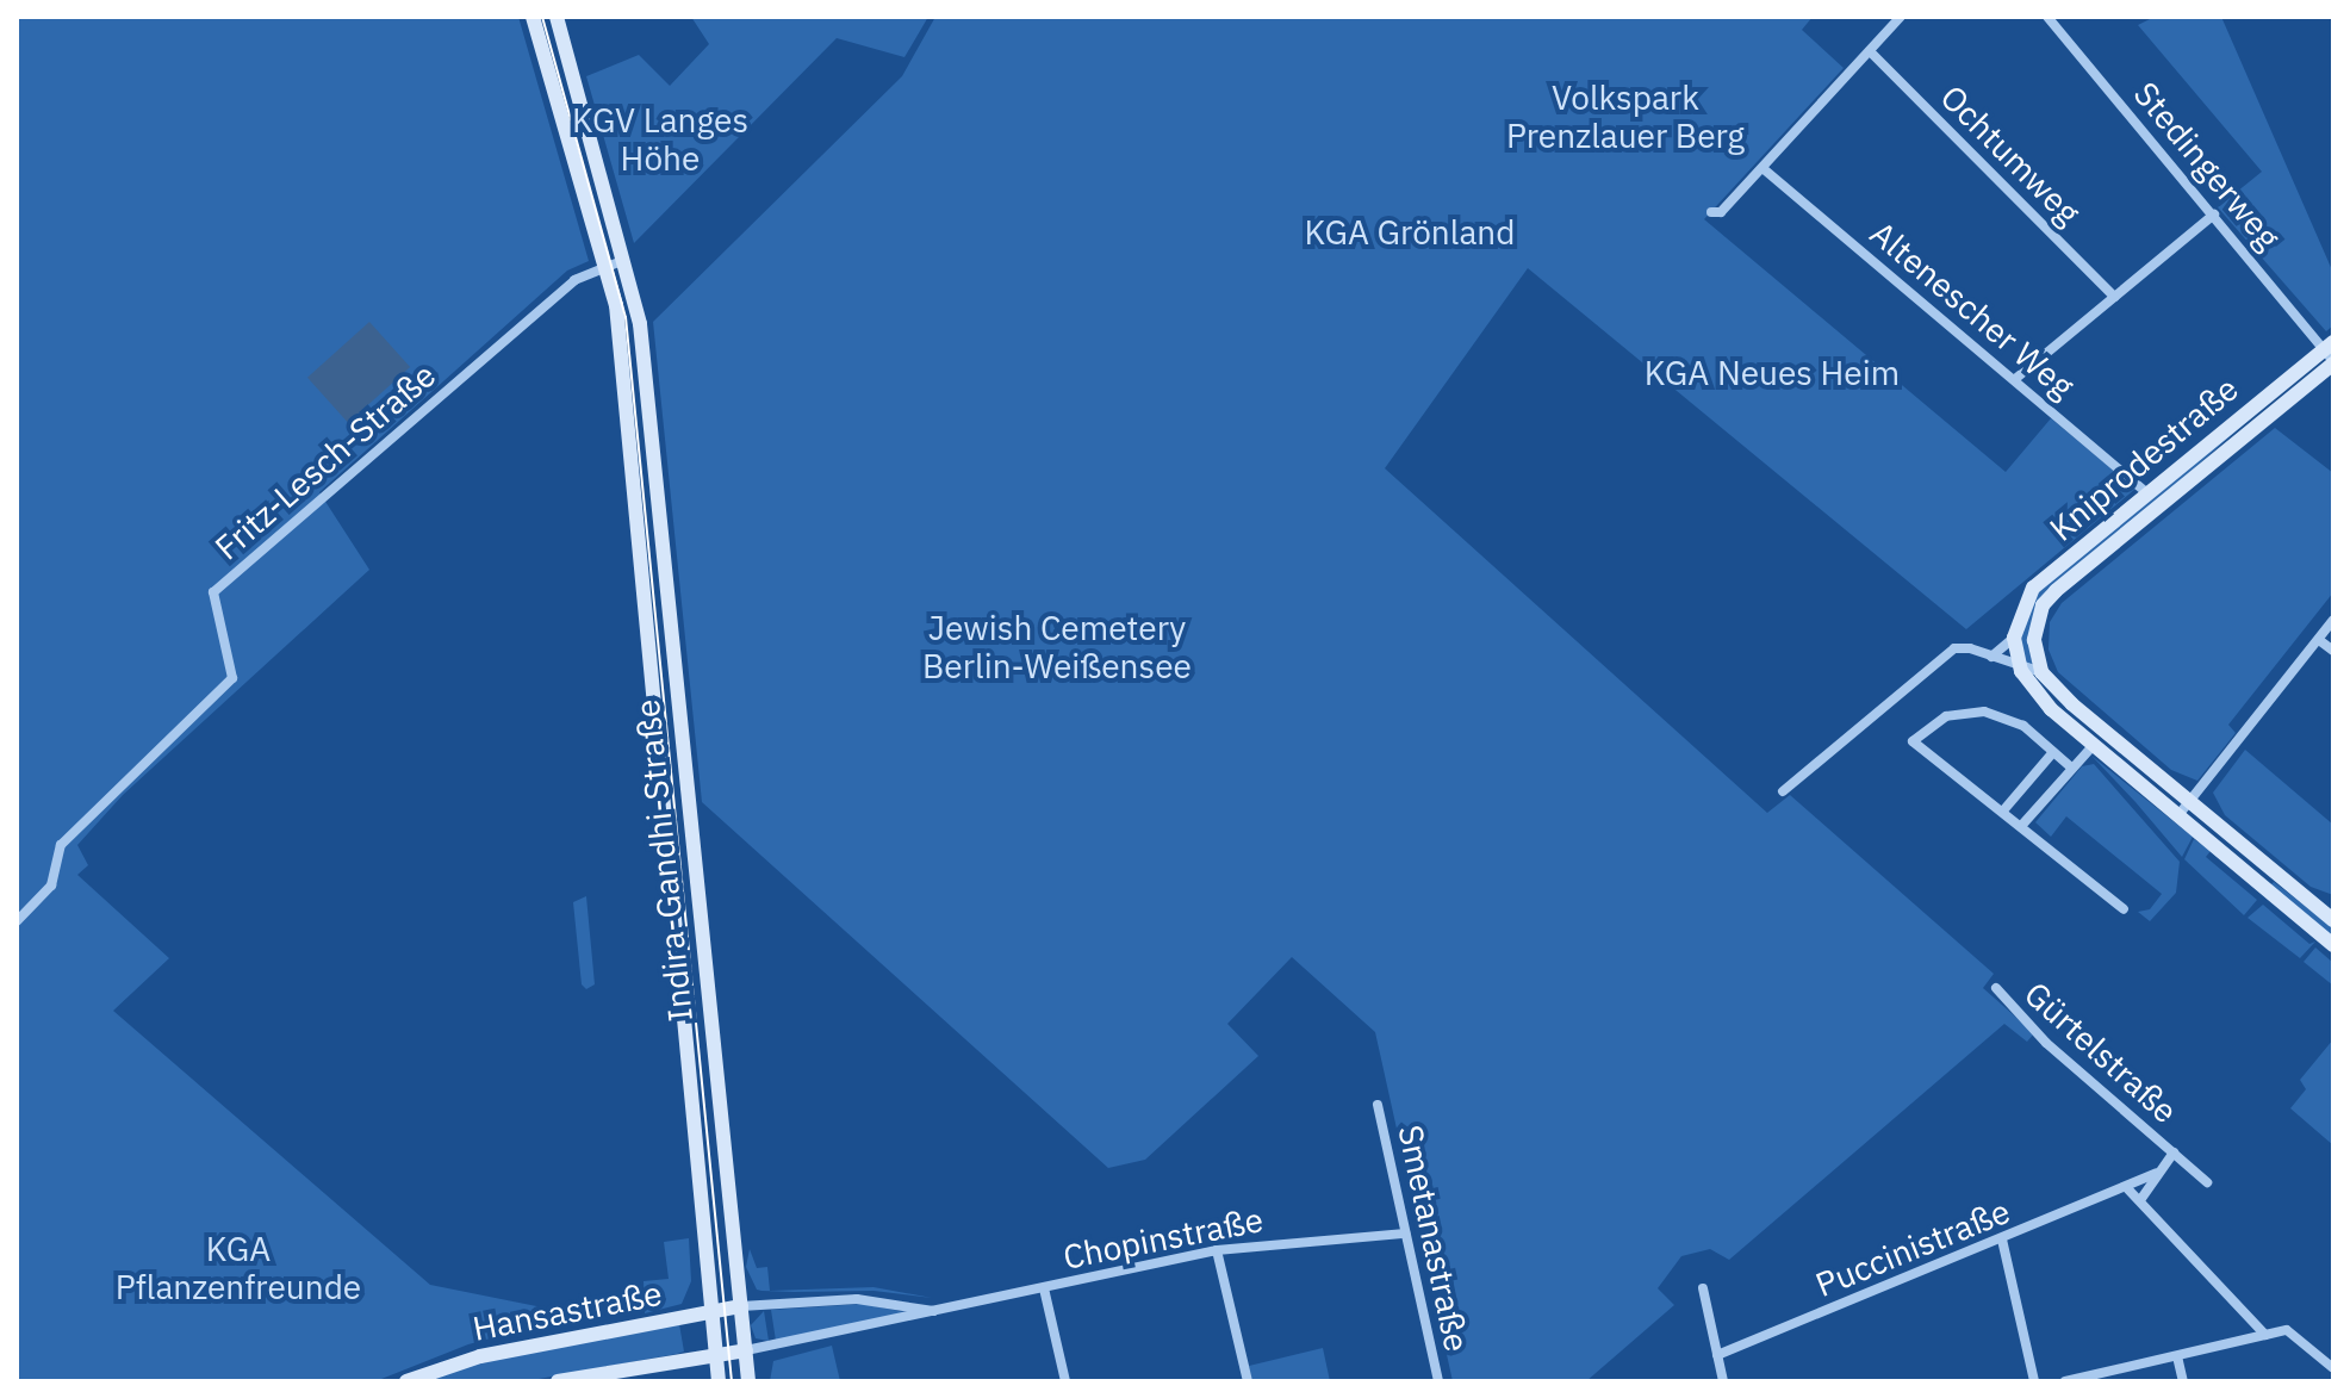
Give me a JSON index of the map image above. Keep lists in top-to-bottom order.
{
  "streets": {
    "main road": ["Kniprodestraße", "Indira-Gandhi-Straße", "Hansastraße"],
    "street": [
      "Ochtumweg",
      "Stedingerweg",
      "Altenescher Weg",
      "Fritz-Lesch-Straße",
      "Gürtelstraße",
      "Chopinstraße",
      "Smetanastraße",
      "Puccinistraße"
    ]
  },
  "crossings": [
    ["Stedingerweg", "Kniprodestraße"],
    ["Altenescher Weg", "Kniprodestraße"],
    ["Fritz-Lesch-Straße", "Indira-Gandhi-Straße"],
    ["Indira-Gandhi-Straße", "Chopinstraße"],
    ["Indira-Gandhi-Straße", "Hansastraße"],
    ["Gürtelstraße", "Puccinistraße"],
    ["Chopinstraße", "Smetanastraße"],
    ["Chopinstraße", "Hansastraße"]
  ],
  "parks": [
    "Volkspark Prenzlauer Berg",
    "KGV Langes Höhe",
    "KGA Grönland",
    "KGA Neues Heim",
    "Jewish Cemetery Berlin-Weißensee",
    "KGA Pflanzenfreunde"
  ]
}
